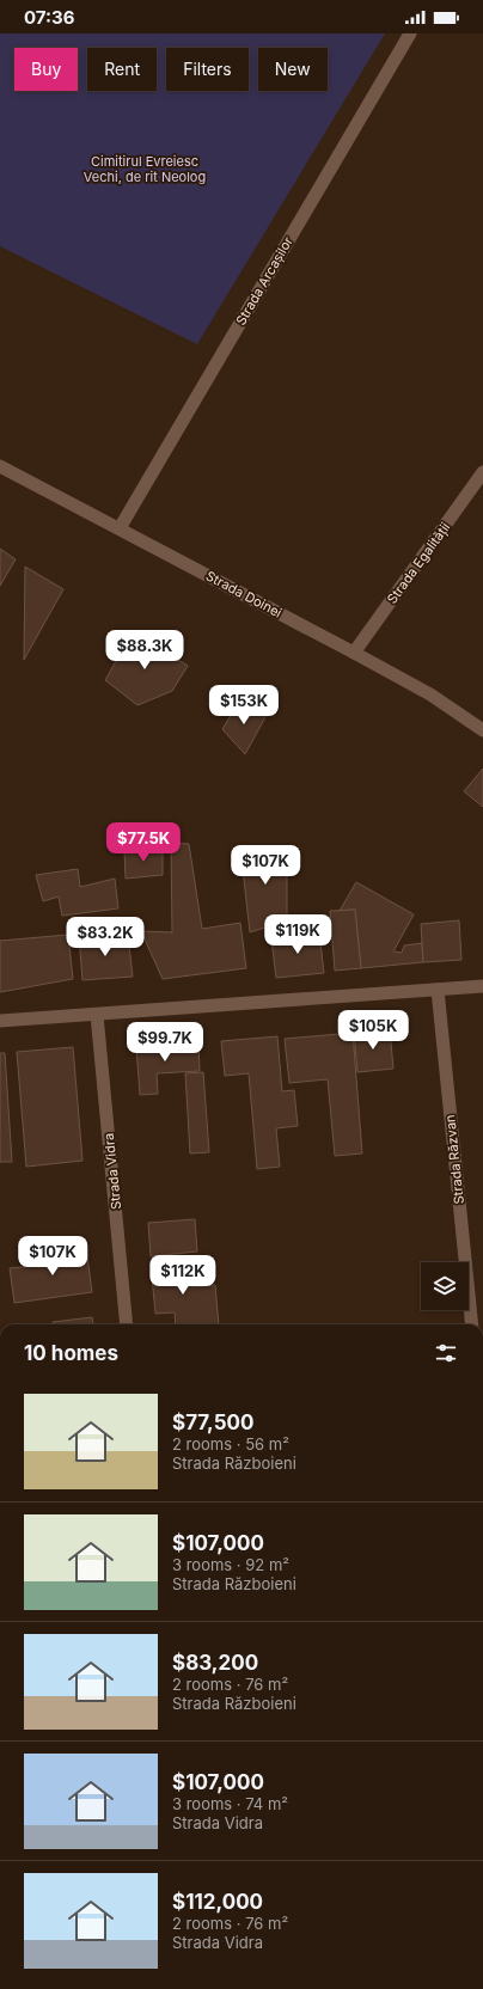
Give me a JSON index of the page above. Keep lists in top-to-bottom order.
{
  "streets": {
    "street": [
      "Strada Arcașilor",
      "Strada Egalității",
      "Strada Doinei",
      "Strada Răzvan",
      "Strada Vidra"
    ]
  },
  "crossings": [
    ["Strada Arcașilor", "Strada Doinei"],
    ["Strada Egalității", "Strada Doinei"]
  ],
  "parks": ["Cimitirul Evreiesc Vechi, de rit Neolog"],
  "page": {
    "status": "07:36",
    "chip": [
      "Buy",
      "Rent",
      "Filters",
      "New"
    ],
    "price": [
      "$88.3K",
      "$153K",
      "$77.5K",
      "$107K",
      "$119K",
      "$83.2K",
      "$105K",
      "$99.7K",
      "$107K",
      "$112K"
    ],
    "heading": "10 homes",
    "list": [
      {
        "name": "$77,500",
        "note": "2 rooms · 56 m² · Strada Războieni"
      },
      {
        "name": "$107,000",
        "note": "3 rooms · 92 m² · Strada Războieni"
      },
      {
        "name": "$83,200",
        "note": "2 rooms · 76 m² · Strada Războieni"
      },
      {
        "name": "$107,000",
        "note": "3 rooms · 74 m² · Strada Vidra"
      },
      {
        "name": "$112,000",
        "note": "2 rooms · 76 m² · Strada Vidra"
      }
    ]
  }
}
